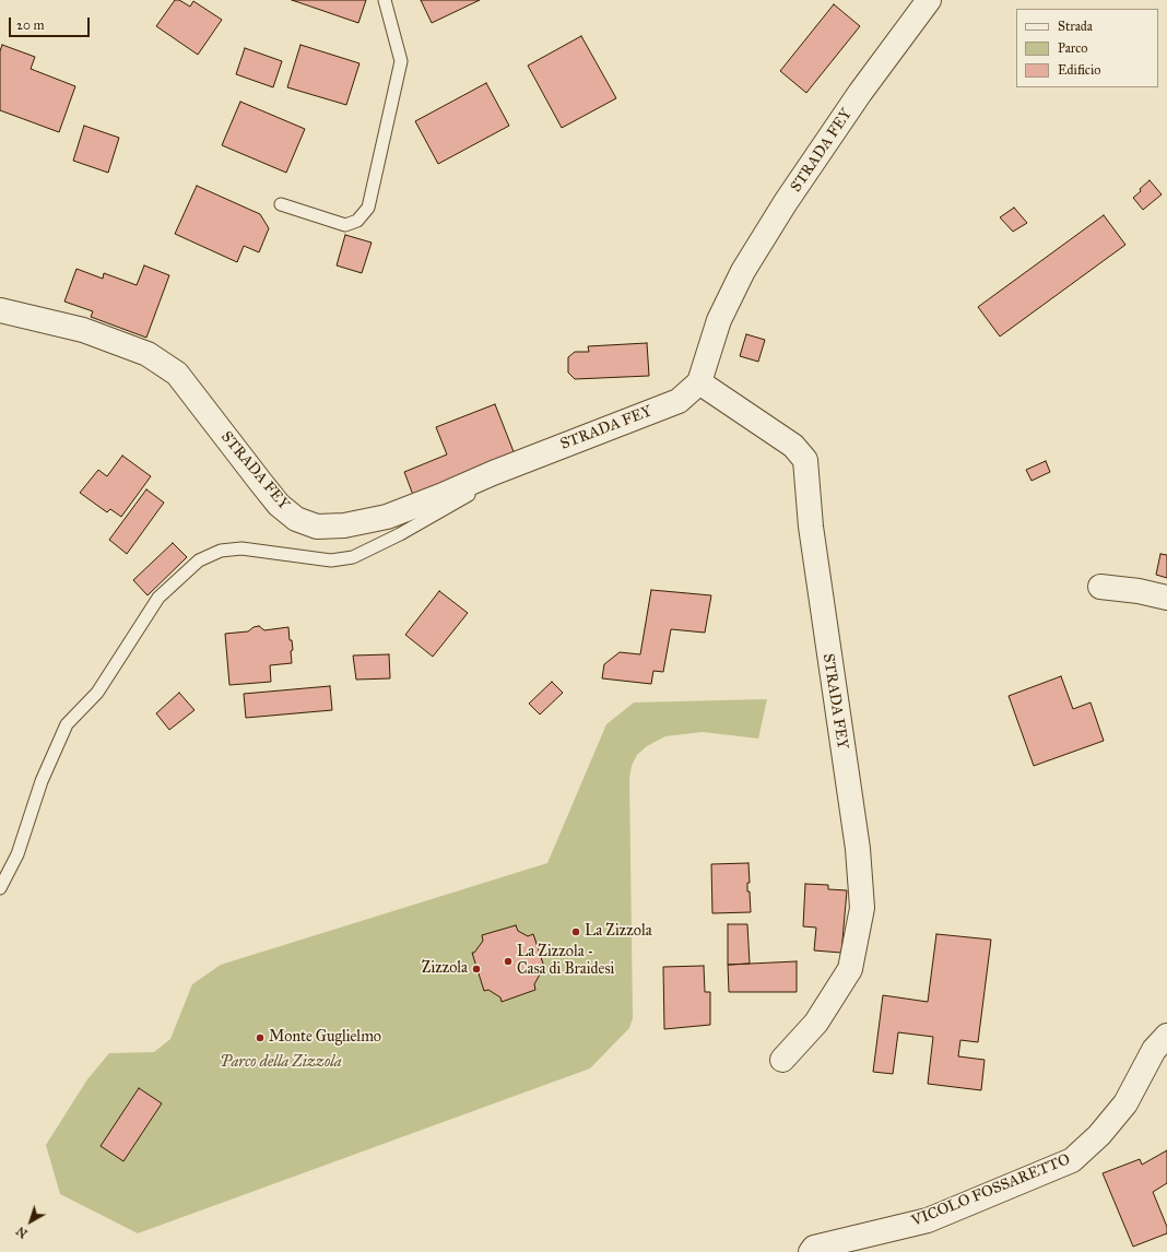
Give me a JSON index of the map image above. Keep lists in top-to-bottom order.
{
  "streets": {
    "street": ["STRADA FEY", "VICOLO FOSSARETTO"]
  },
  "parks": ["Parco della Zizzola"],
  "places": [
    "La Zizzola",
    "La Zizzola - Casa di Braidesi",
    "Zizzola",
    "Monte Guglielmo"
  ],
  "legend": ["Strada", "Parco", "Edificio"],
  "scale_bar": "20 m",
  "north": "bottom left"
}
